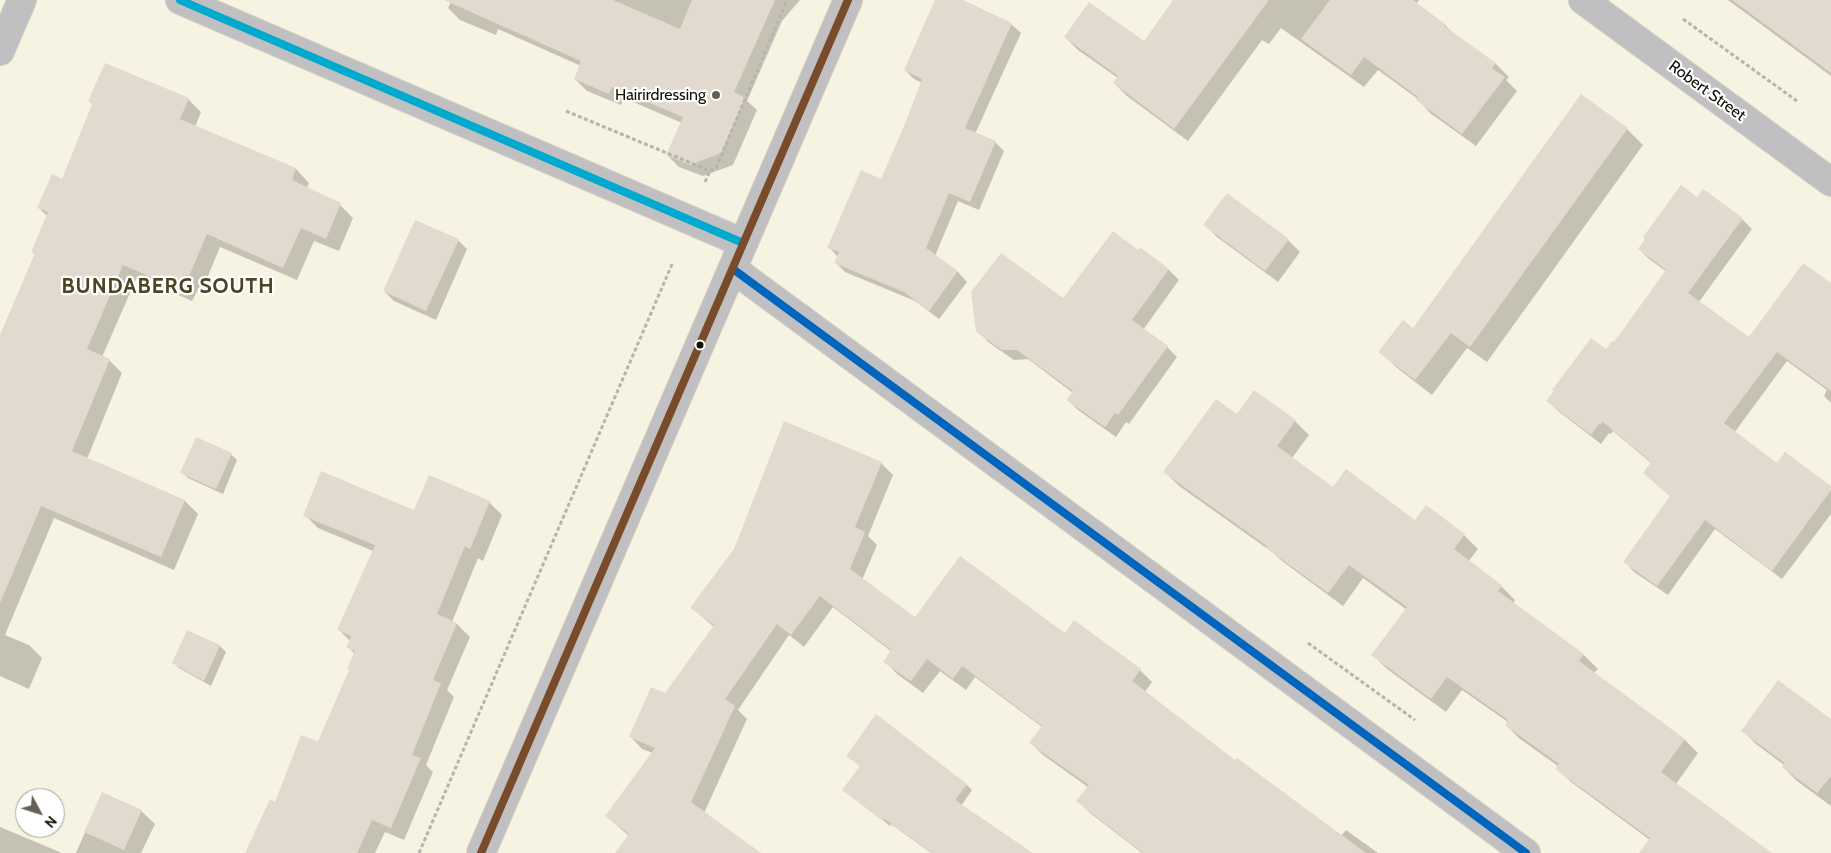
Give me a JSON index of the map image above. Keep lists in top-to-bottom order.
{
  "streets": {
    "street": ["Robert Street"]
  },
  "districts": ["BUNDABERG SOUTH"],
  "places": ["Hairirdressing"],
  "north": "bottom right"
}
